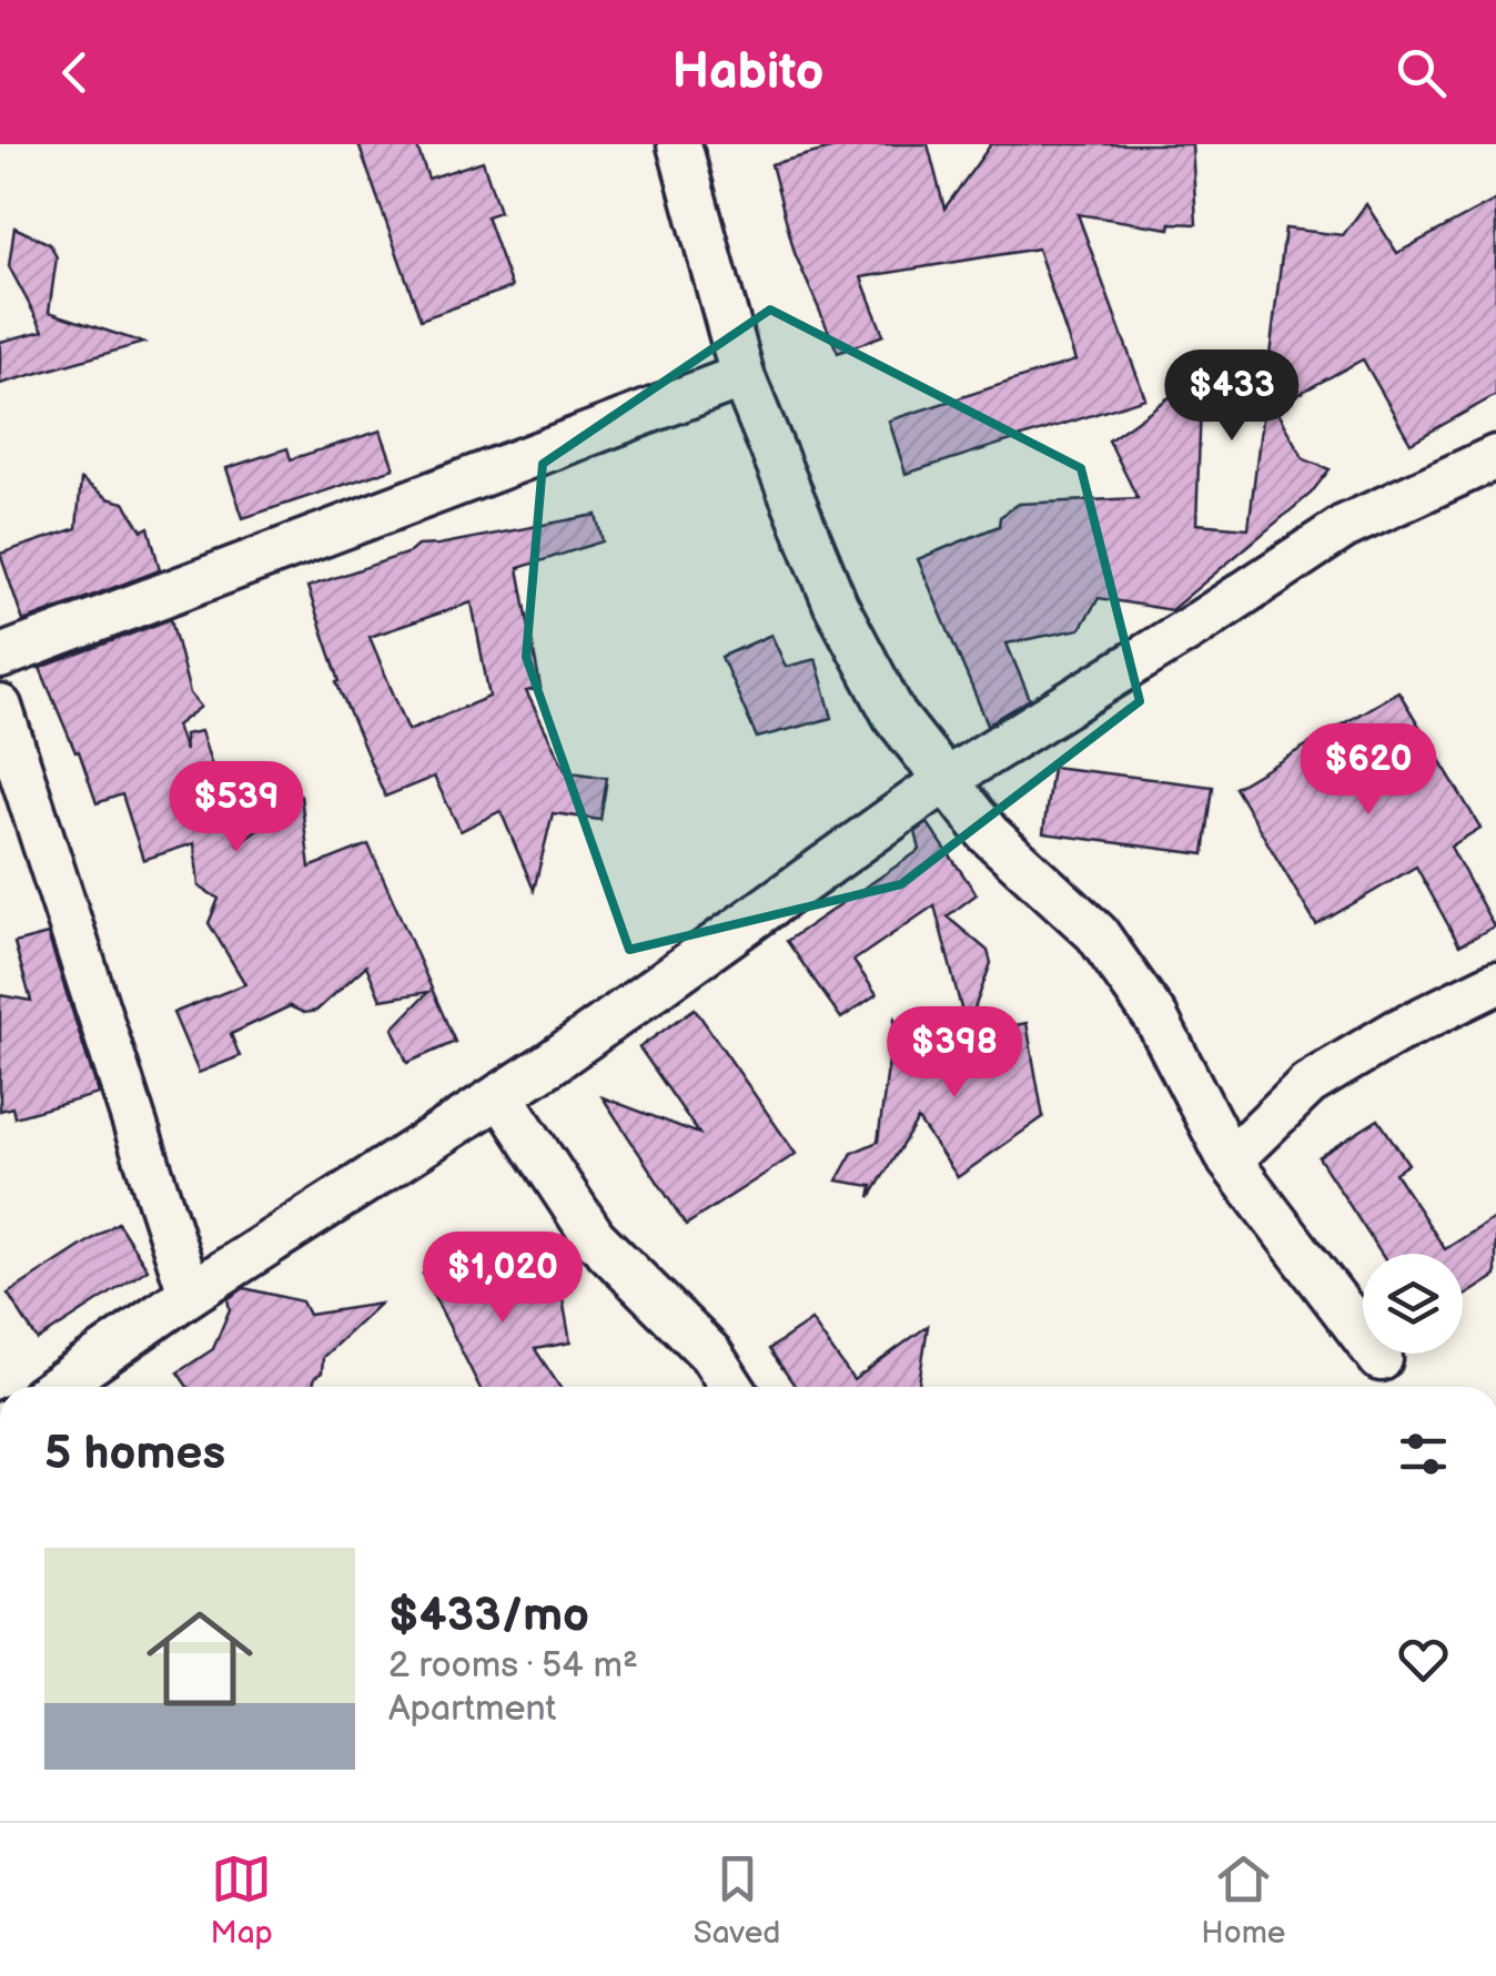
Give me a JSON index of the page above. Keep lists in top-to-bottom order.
{
  "page": {
    "header": "Habito",
    "price": [
      "$433",
      "$620",
      "$539",
      "$398",
      "$1,020"
    ],
    "heading": "5 homes",
    "list": [
      {
        "name": "$433/mo",
        "note": "2 rooms · 54 m² · Apartment"
      }
    ],
    "tabs": ["Map", "Saved", "Home"]
  }
}
